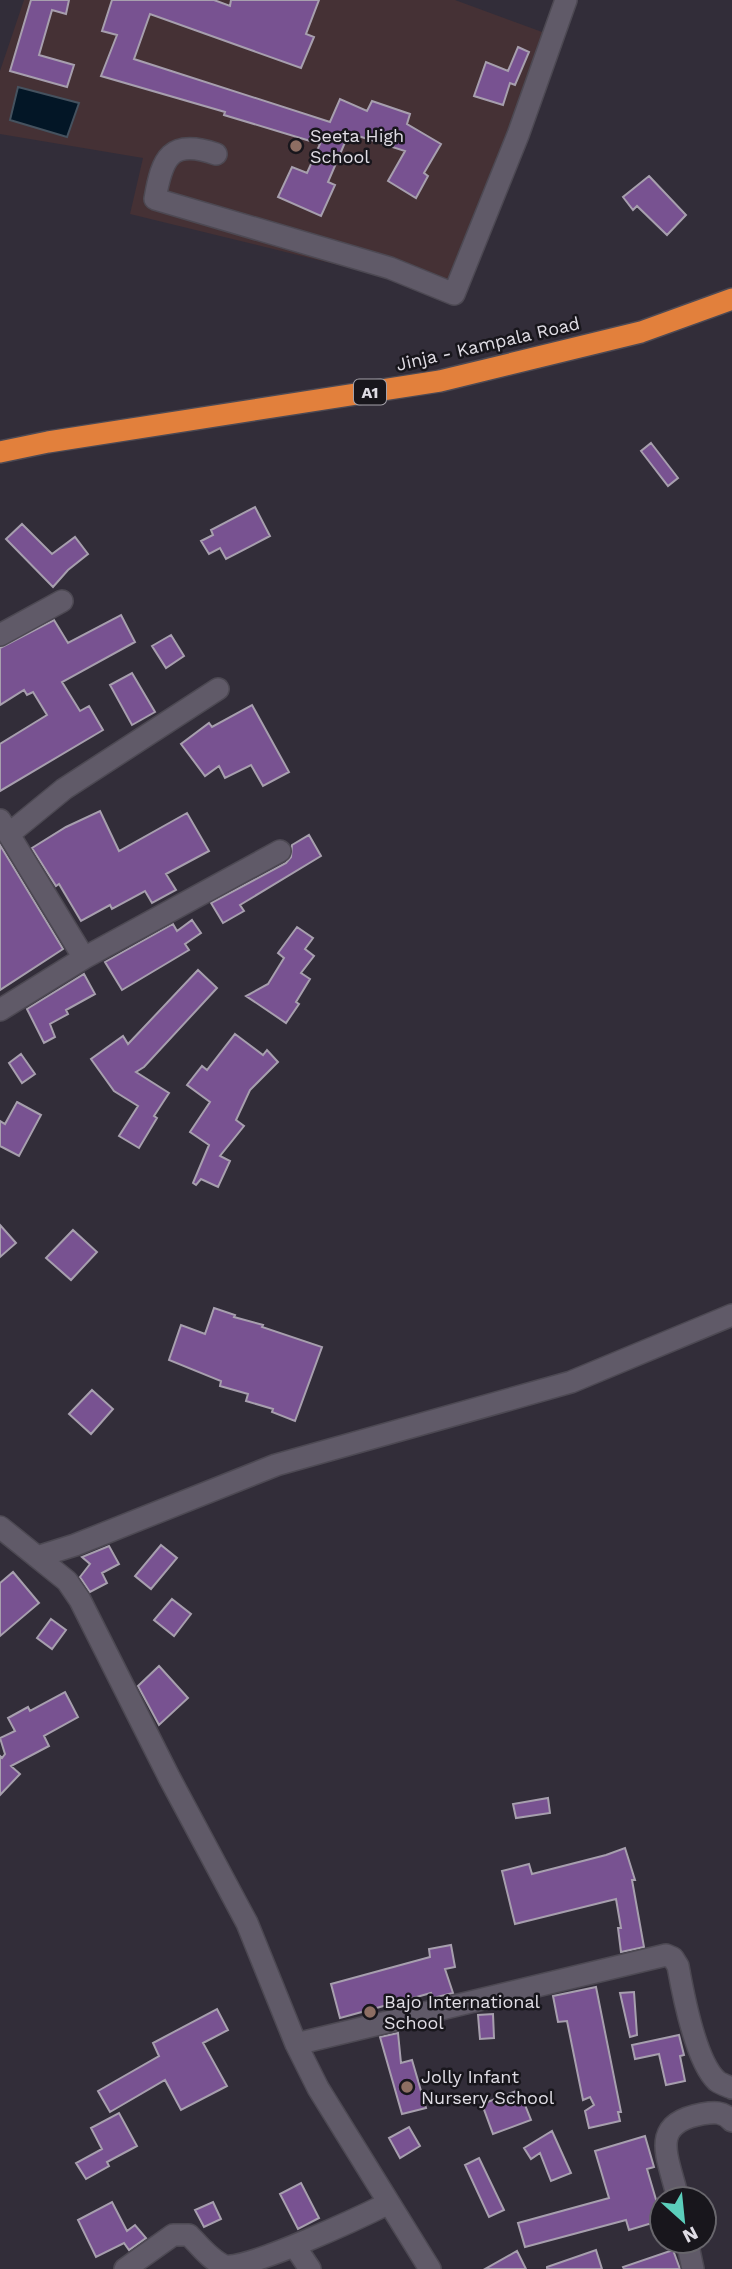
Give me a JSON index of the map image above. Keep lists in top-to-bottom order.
{
  "streets": {
    "highway": ["Jinja - Kampala Road", "A1"]
  },
  "places": ["Seeta High School", "Bajo International School", "Jolly Infant Nursery School"],
  "north": "bottom right"
}
